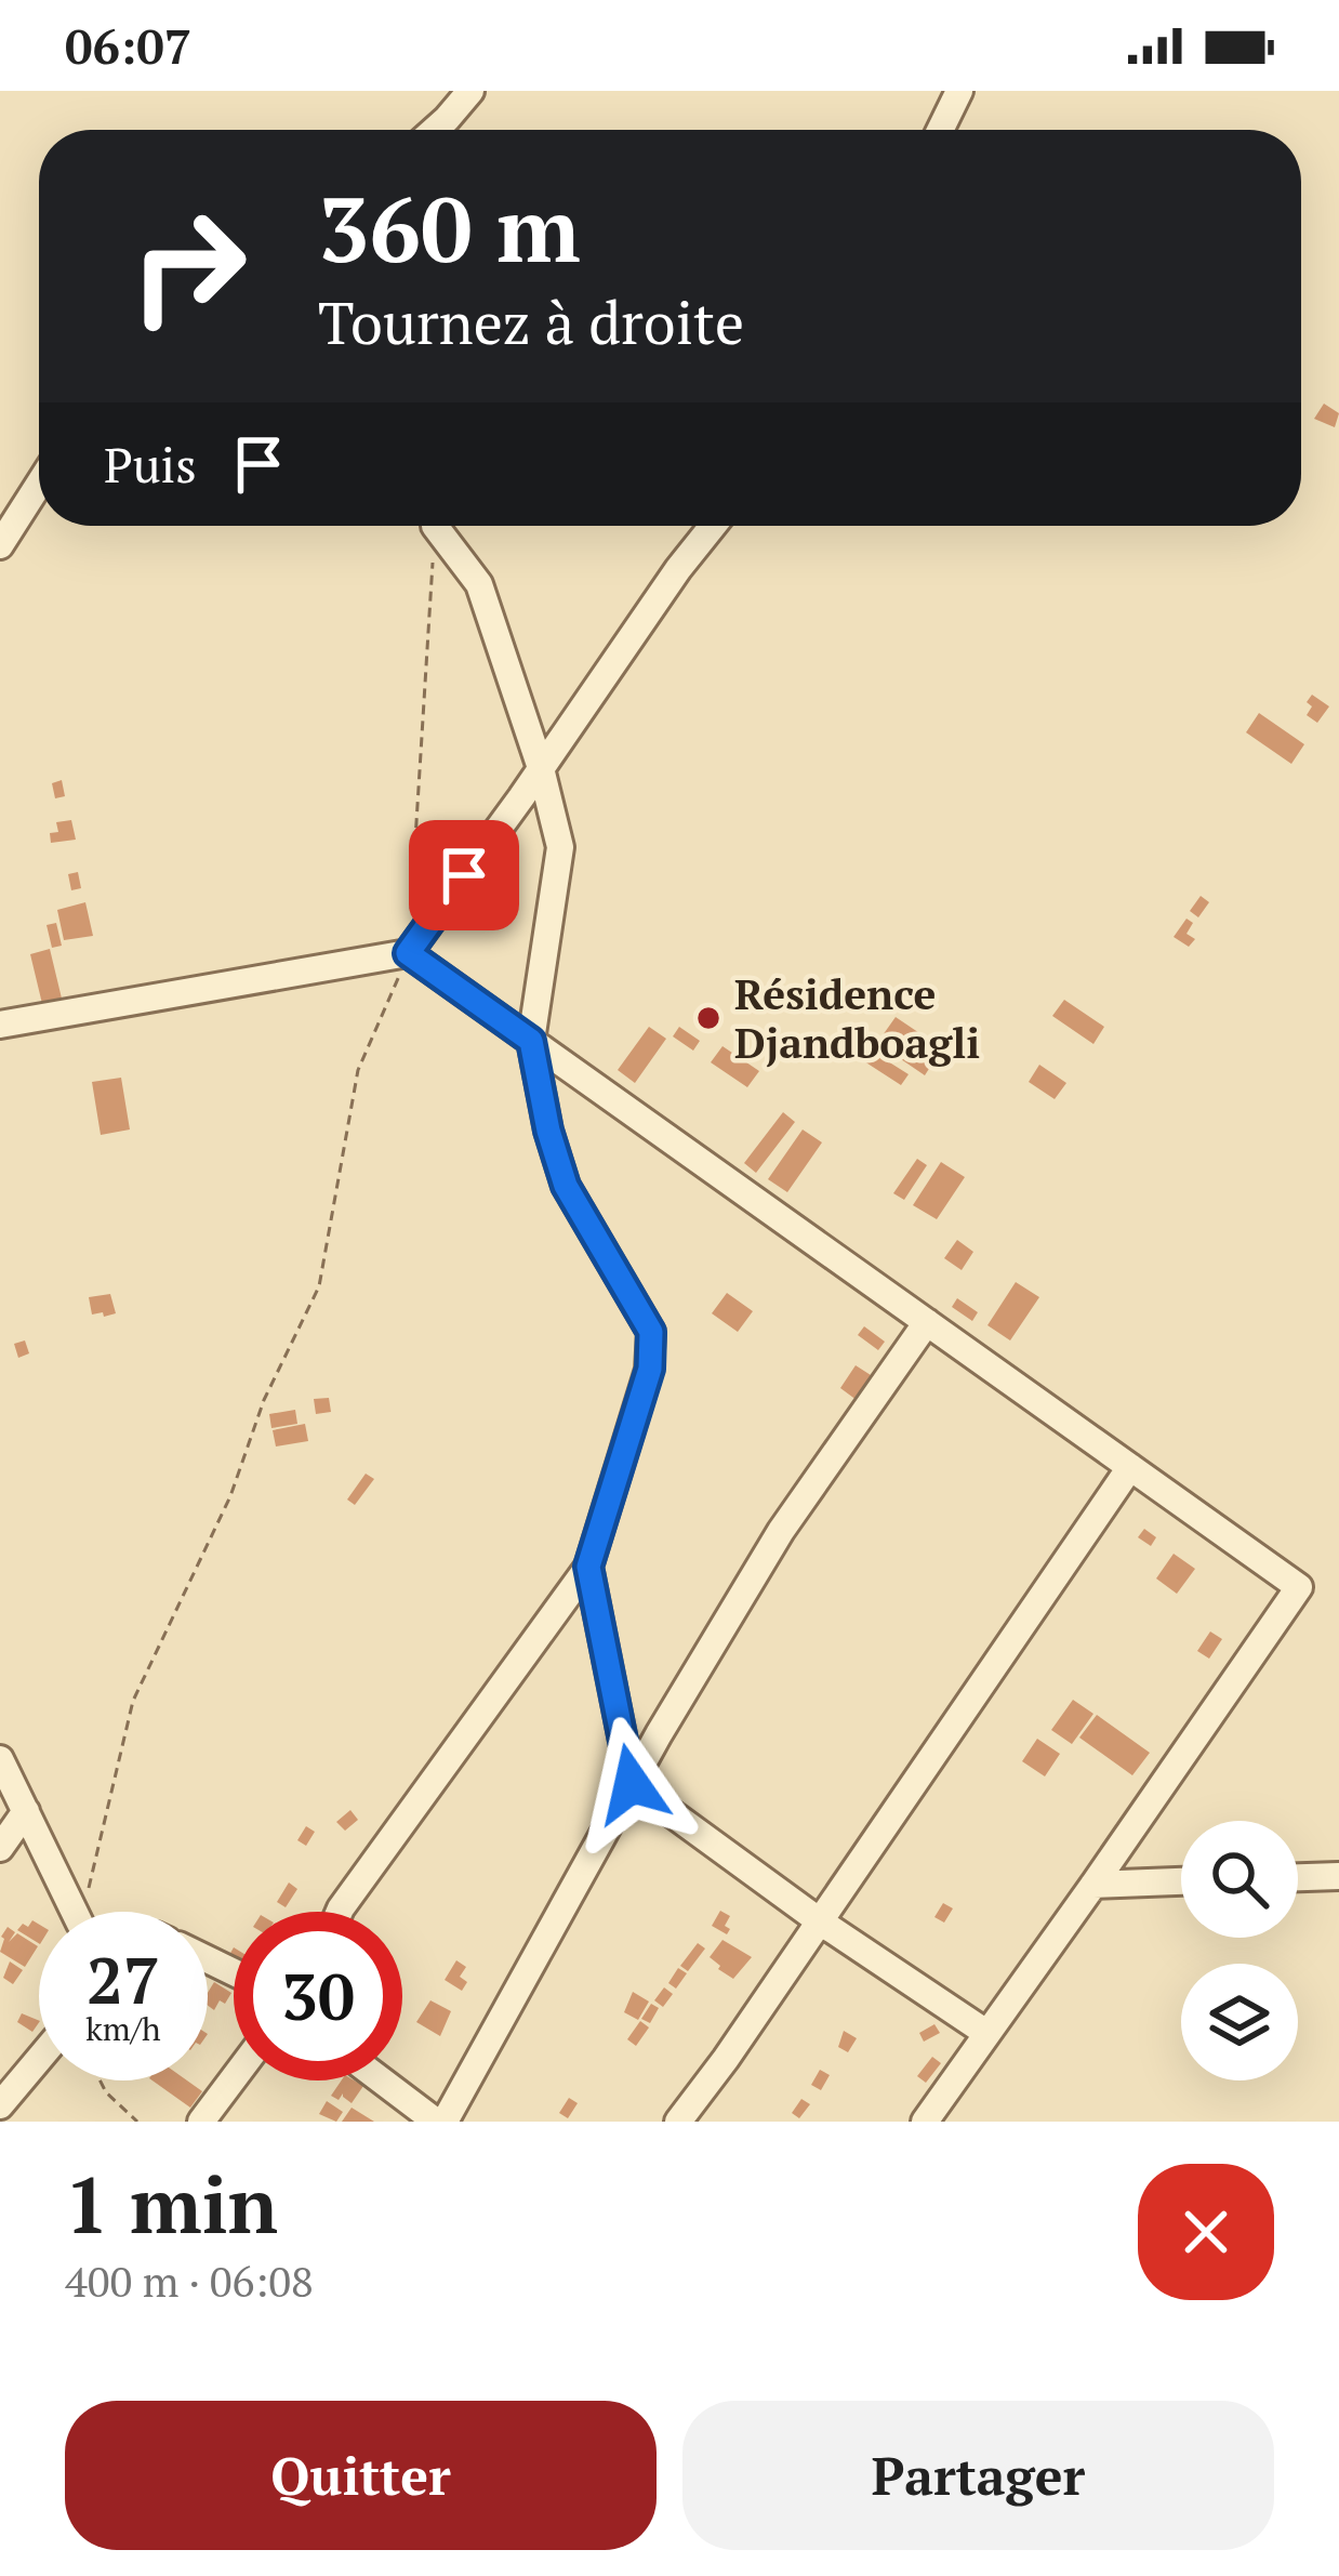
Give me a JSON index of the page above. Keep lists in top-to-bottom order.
{
  "places": ["Résidence Djandboagli"],
  "page": {
    "status": "06:07",
    "turn": ["360 m", "Tournez à droite"],
    "then": "Puis",
    "speed": "27 km/h",
    "limit": "30",
    "heading": ["1 min", "400 m · 06:08"],
    "buttons": ["Quitter", "Partager"]
  }
}
